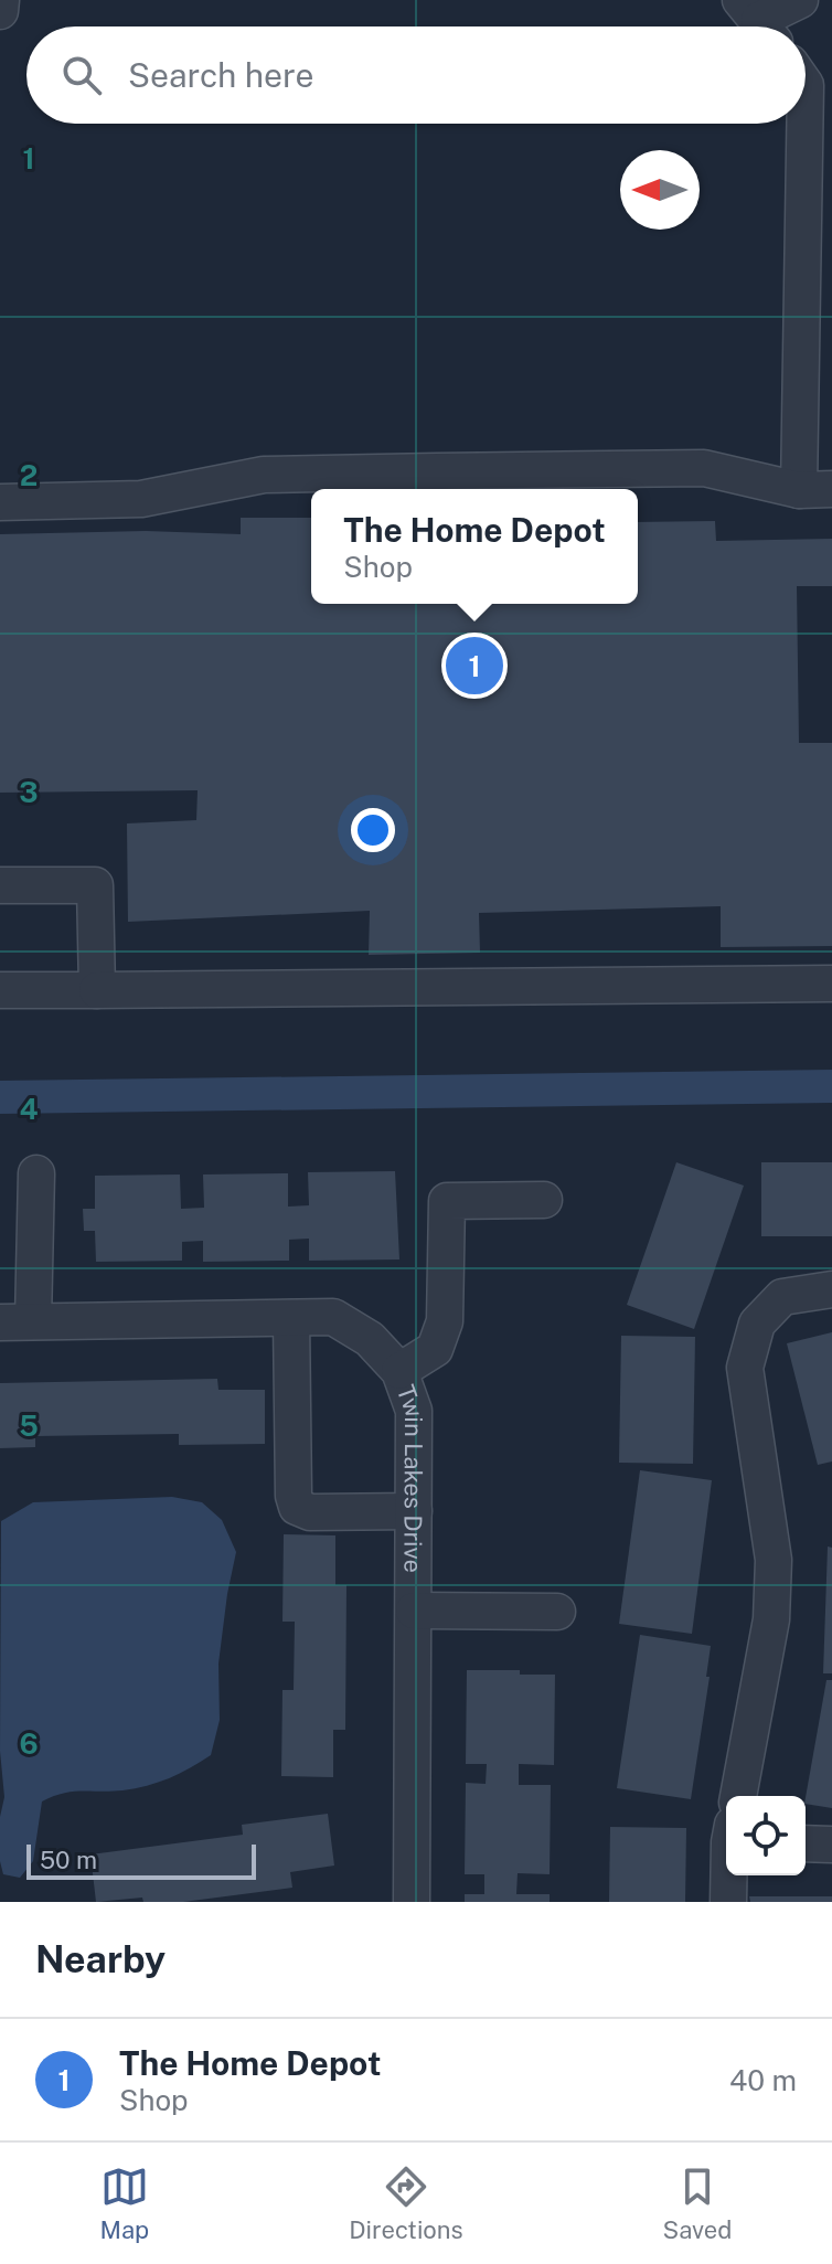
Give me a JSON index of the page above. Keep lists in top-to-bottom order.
{
  "streets": {
    "street": ["Twin Lakes Drive"]
  },
  "scale_bar": "50 m",
  "north": "left",
  "page": {
    "search": "Search here",
    "popup": ["The Home Depot", "Shop"],
    "pins": "1",
    "scale": "50 m",
    "heading": "Nearby",
    "list": [
      {
        "mark": "1",
        "name": "The Home Depot",
        "note": "Shop",
        "value": "40 m"
      }
    ],
    "nav": ["Map", "Directions", "Saved"]
  },
  "grid": {
    "rows": [
      "1",
      "2",
      "3",
      "4",
      "5",
      "6"
    ]
  }
}
